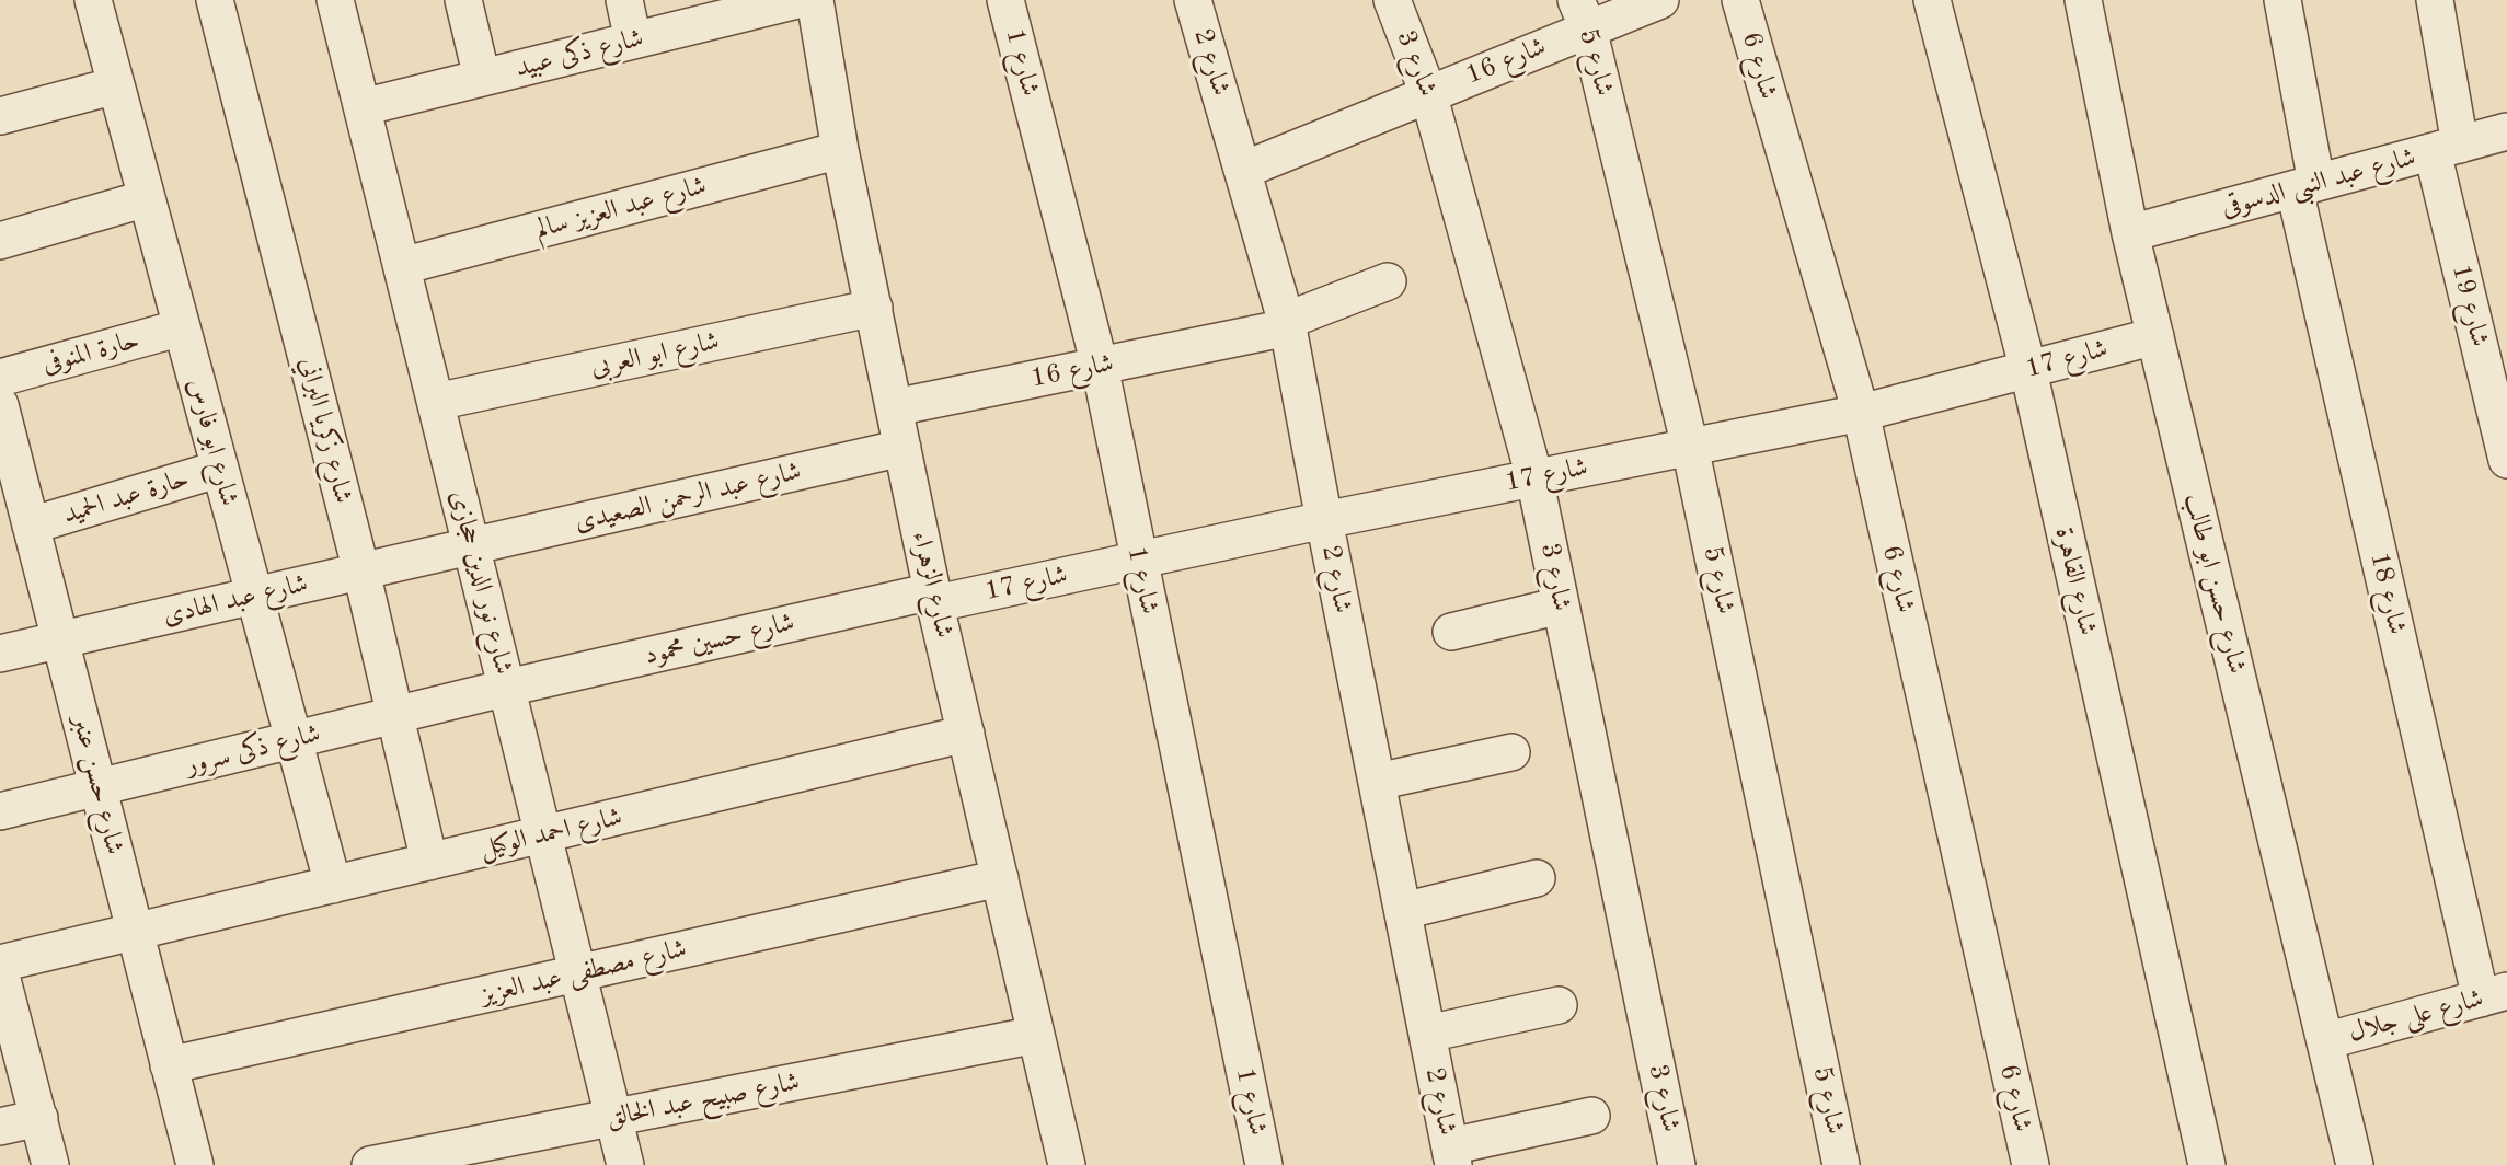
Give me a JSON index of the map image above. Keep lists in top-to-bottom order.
{
  "streets": {
    "street": [
      "شارع ذكى عبيد",
      "شارع 16",
      "شارع 1",
      "شارع 2",
      "شارع 5",
      "شارع 3",
      "شارع 6",
      "شارع عبد النبى الدسوقى",
      "شارع عبد العزيز سالم",
      "شارع 19",
      "حارة المنوفى",
      "شارع ابو العربى",
      "شارع 17",
      "شارع زكريا البراني",
      "شارع ابو فارس",
      "حارة عبد الحميد",
      "شارع عبد الرحمن الصعيدى",
      "شارع القاهرة",
      "شارع نور الدين حجازى",
      "شارع حسن ابو طالب",
      "شارع الزهراء",
      "شارع 18",
      "شارع عبد الهادى",
      "شارع حسين محمود",
      "شارع ذكى سرور",
      "شارع حسن عنبر",
      "شارع احمد الوكيل",
      "شارع مصطفى عبد العزيز",
      "شارع على جلال",
      "شارع صبيح عبد الخالق"
    ]
  },
  "crossings": [
    ["شارع ذكى عبيد", "شارع نور الدين حجازى"],
    ["شارع 16", "شارع 1"],
    ["شارع 16", "شارع 2"],
    ["شارع 16", "شارع 5"],
    ["شارع 16", "شارع 3"],
    ["شارع 16", "شارع الزهراء"],
    ["شارع 1", "شارع 17"],
    ["شارع 2", "شارع 17"],
    ["شارع 5", "شارع 17"],
    ["شارع 3", "شارع 17"],
    ["شارع 6", "شارع 17"],
    ["شارع عبد النبى الدسوقى", "شارع 19"],
    ["شارع عبد النبى الدسوقى", "شارع حسن ابو طالب"],
    ["شارع عبد النبى الدسوقى", "شارع 18"],
    ["شارع عبد العزيز سالم", "شارع نور الدين حجازى"],
    ["شارع عبد العزيز سالم", "شارع الزهراء"],
    ["حارة المنوفى", "شارع ابو فارس"],
    ["شارع ابو العربى", "شارع نور الدين حجازى"],
    ["شارع ابو العربى", "شارع الزهراء"],
    ["شارع 17", "شارع القاهرة"],
    ["شارع 17", "شارع حسن ابو طالب"],
    ["شارع 17", "شارع الزهراء"],
    ["شارع 17", "شارع حسين محمود"],
    ["شارع زكريا البراني", "شارع عبد الهادى"],
    ["شارع زكريا البراني", "شارع ذكى سرور"],
    ["شارع زكريا البراني", "شارع احمد الوكيل"],
    ["شارع ابو فارس", "حارة عبد الحميد"],
    ["شارع ابو فارس", "شارع عبد الهادى"],
    ["شارع ابو فارس", "شارع ذكى سرور"],
    ["شارع ابو فارس", "شارع احمد الوكيل"],
    ["حارة عبد الحميد", "شارع حسن عنبر"],
    ["شارع عبد الرحمن الصعيدى", "شارع نور الدين حجازى"],
    ["شارع عبد الرحمن الصعيدى", "شارع الزهراء"],
    ["شارع عبد الرحمن الصعيدى", "شارع عبد الهادى"],
    ["شارع نور الدين حجازى", "شارع عبد الهادى"],
    ["شارع نور الدين حجازى", "شارع حسين محمود"],
    ["شارع نور الدين حجازى", "شارع ذكى سرور"],
    ["شارع نور الدين حجازى", "شارع احمد الوكيل"],
    ["شارع نور الدين حجازى", "شارع مصطفى عبد العزيز"],
    ["شارع نور الدين حجازى", "شارع صبيح عبد الخالق"],
    ["شارع حسن ابو طالب", "شارع على جلال"],
    ["شارع الزهراء", "شارع حسين محمود"],
    ["شارع الزهراء", "شارع احمد الوكيل"],
    ["شارع الزهراء", "شارع مصطفى عبد العزيز"],
    ["شارع الزهراء", "شارع صبيح عبد الخالق"],
    ["شارع 18", "شارع على جلال"],
    ["شارع عبد الهادى", "شارع حسن عنبر"],
    ["شارع حسين محمود", "شارع ذكى سرور"],
    ["شارع ذكى سرور", "شارع حسن عنبر"],
    ["شارع حسن عنبر", "شارع احمد الوكيل"],
    ["شارع حسن عنبر", "شارع مصطفى عبد العزيز"]
  ]
}
